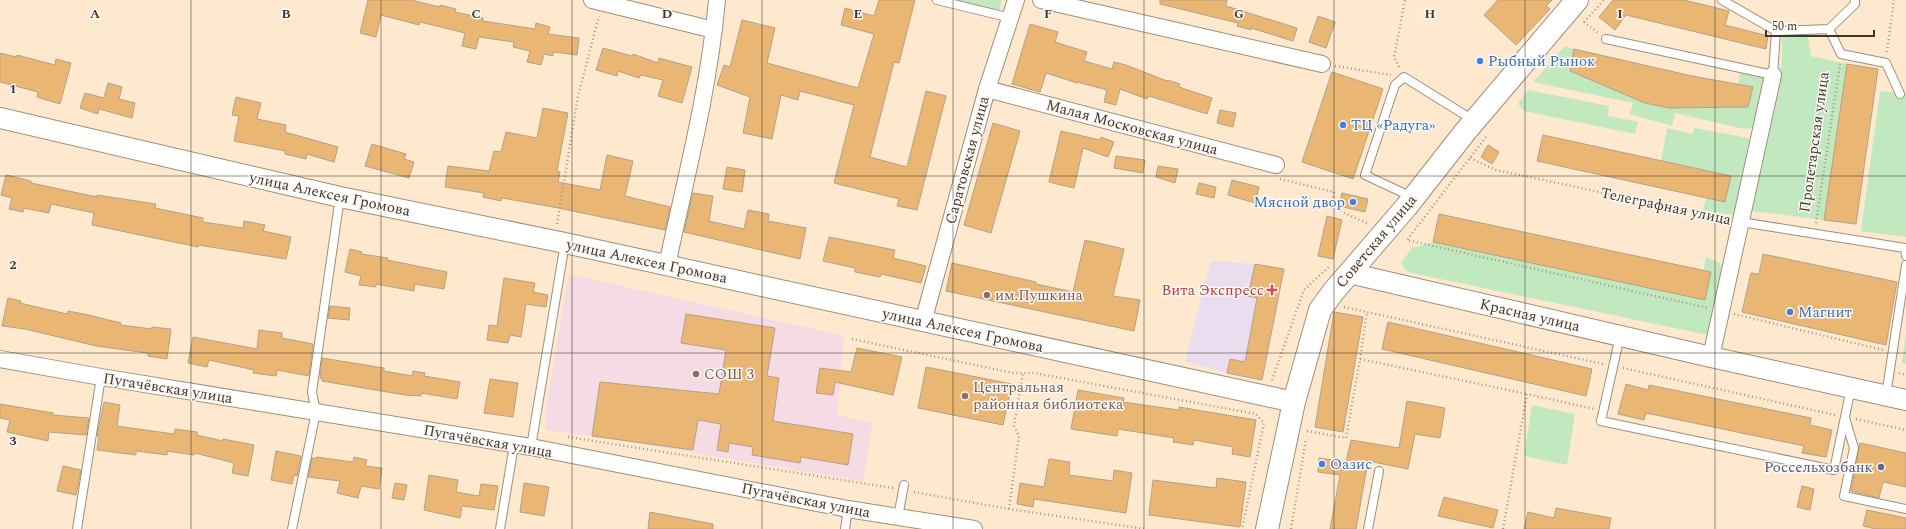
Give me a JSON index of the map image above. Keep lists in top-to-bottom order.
{
  "streets": {
    "main road": ["Советская улица"],
    "street": [
      "Малая Московская улица",
      "Саратовская улица",
      "улица Алексея Громова",
      "Телеграфная улица",
      "Красная улица",
      "Пугачёвская улица"
    ],
    "path": ["Пролетарская улица"]
  },
  "crossings": [
    ["Малая Московская улица", "Саратовская улица"],
    ["Саратовская улица", "улица Алексея Громова"],
    ["улица Алексея Громова", "Советская улица"],
    ["Советская улица", "Красная улица"]
  ],
  "places": {
    "other": [
      "Рыбный Рынок",
      "ТЦ «Радуга»",
      "Мясной двор",
      "им.Пушкина",
      "Магнит",
      "СОШ 3",
      "Центральная районная библиотека",
      "Оазис",
      "Россельхозбанк"
    ],
    "health": ["Вита Экспресс"]
  },
  "scale_bar": "50 m",
  "grid": {
    "columns": [
      "A",
      "B",
      "C",
      "D",
      "E",
      "F",
      "G",
      "H",
      "I"
    ],
    "rows": ["1", "2", "3"]
  }
}
